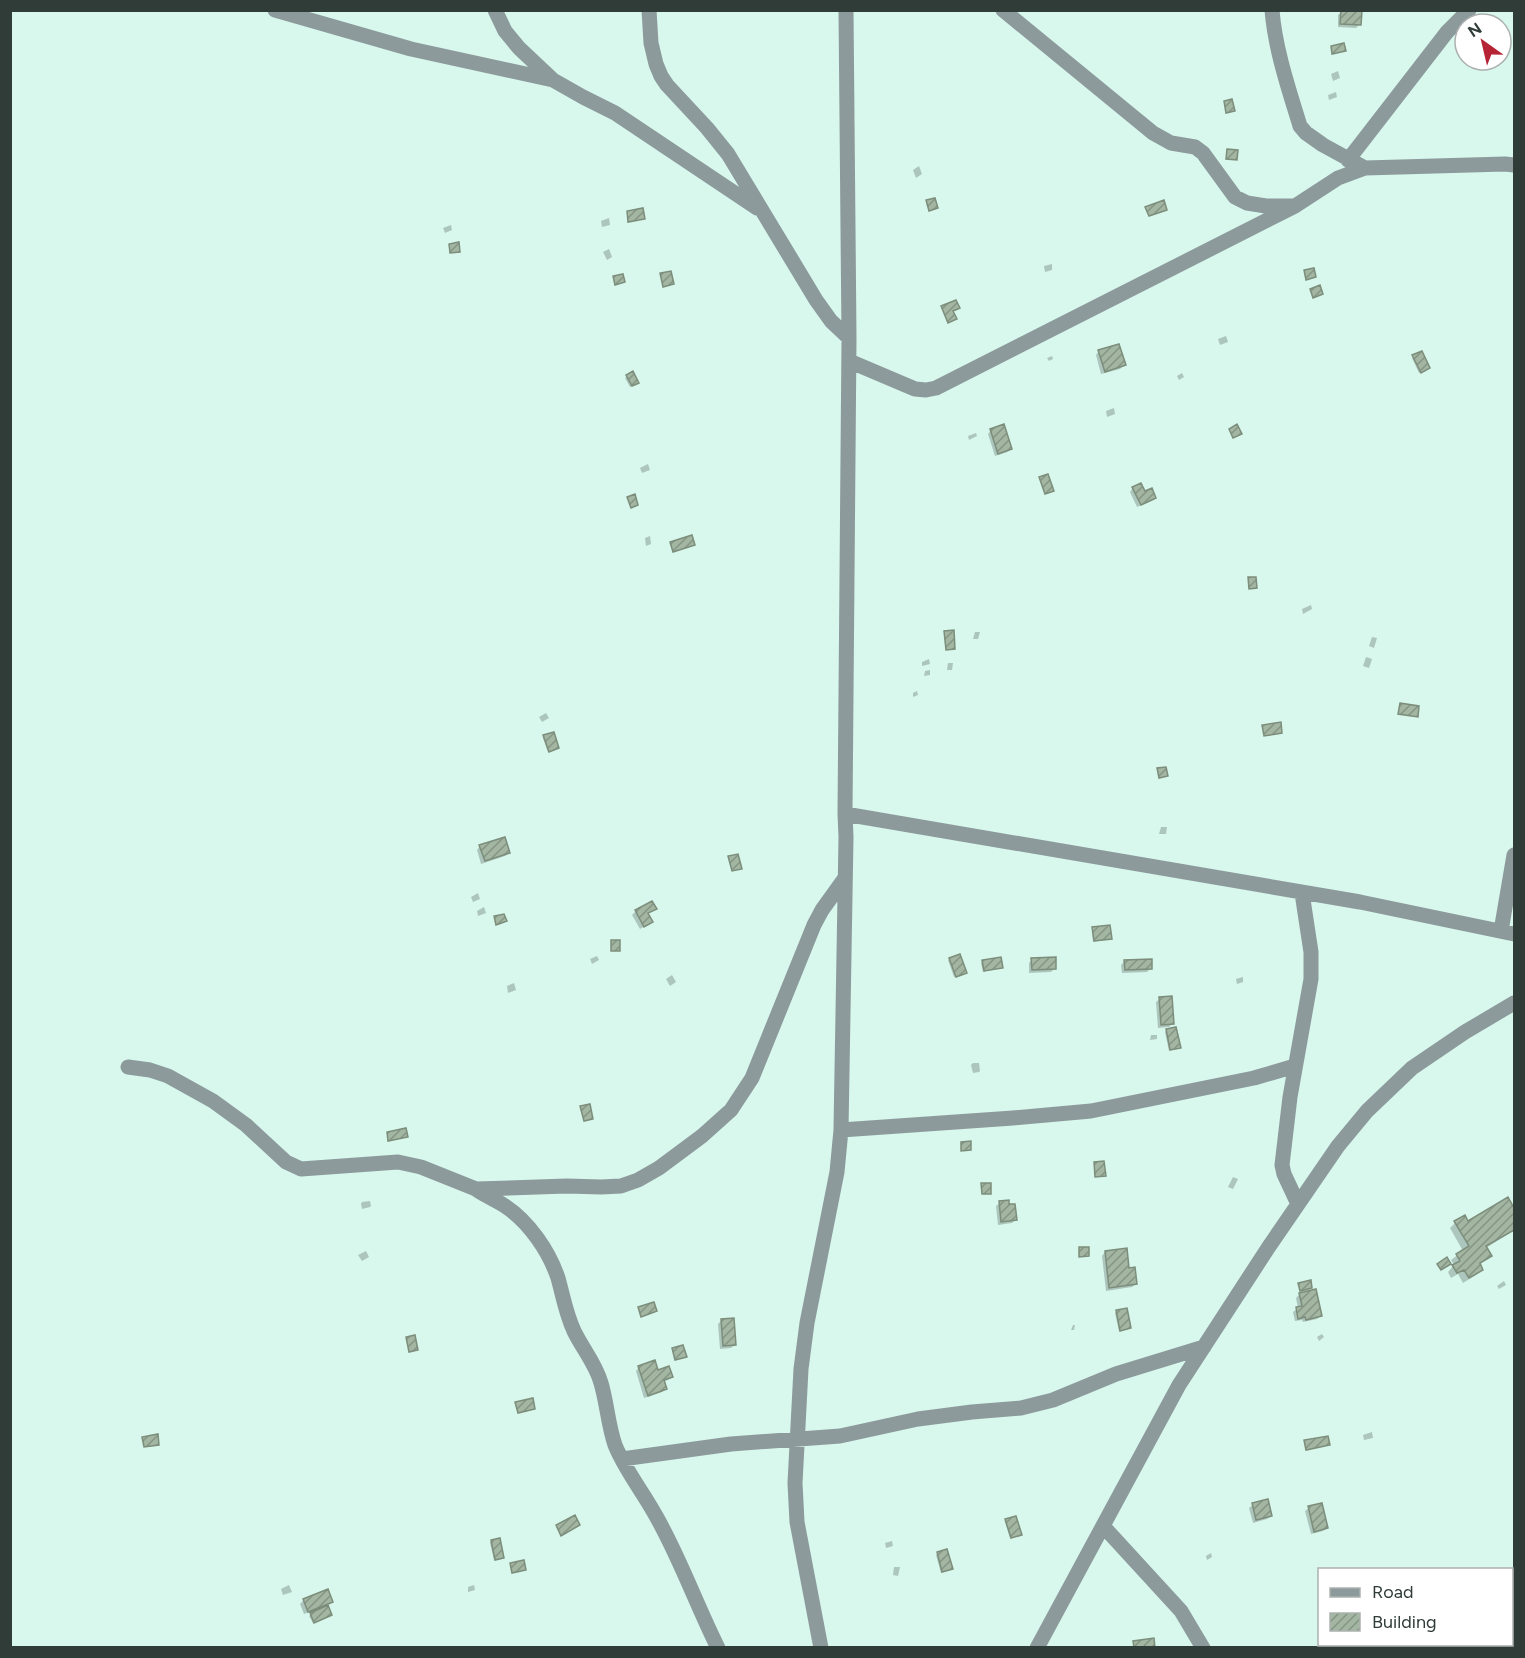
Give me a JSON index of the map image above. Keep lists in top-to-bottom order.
{
  "legend": ["Road", "Building"],
  "north": "top left"
}
